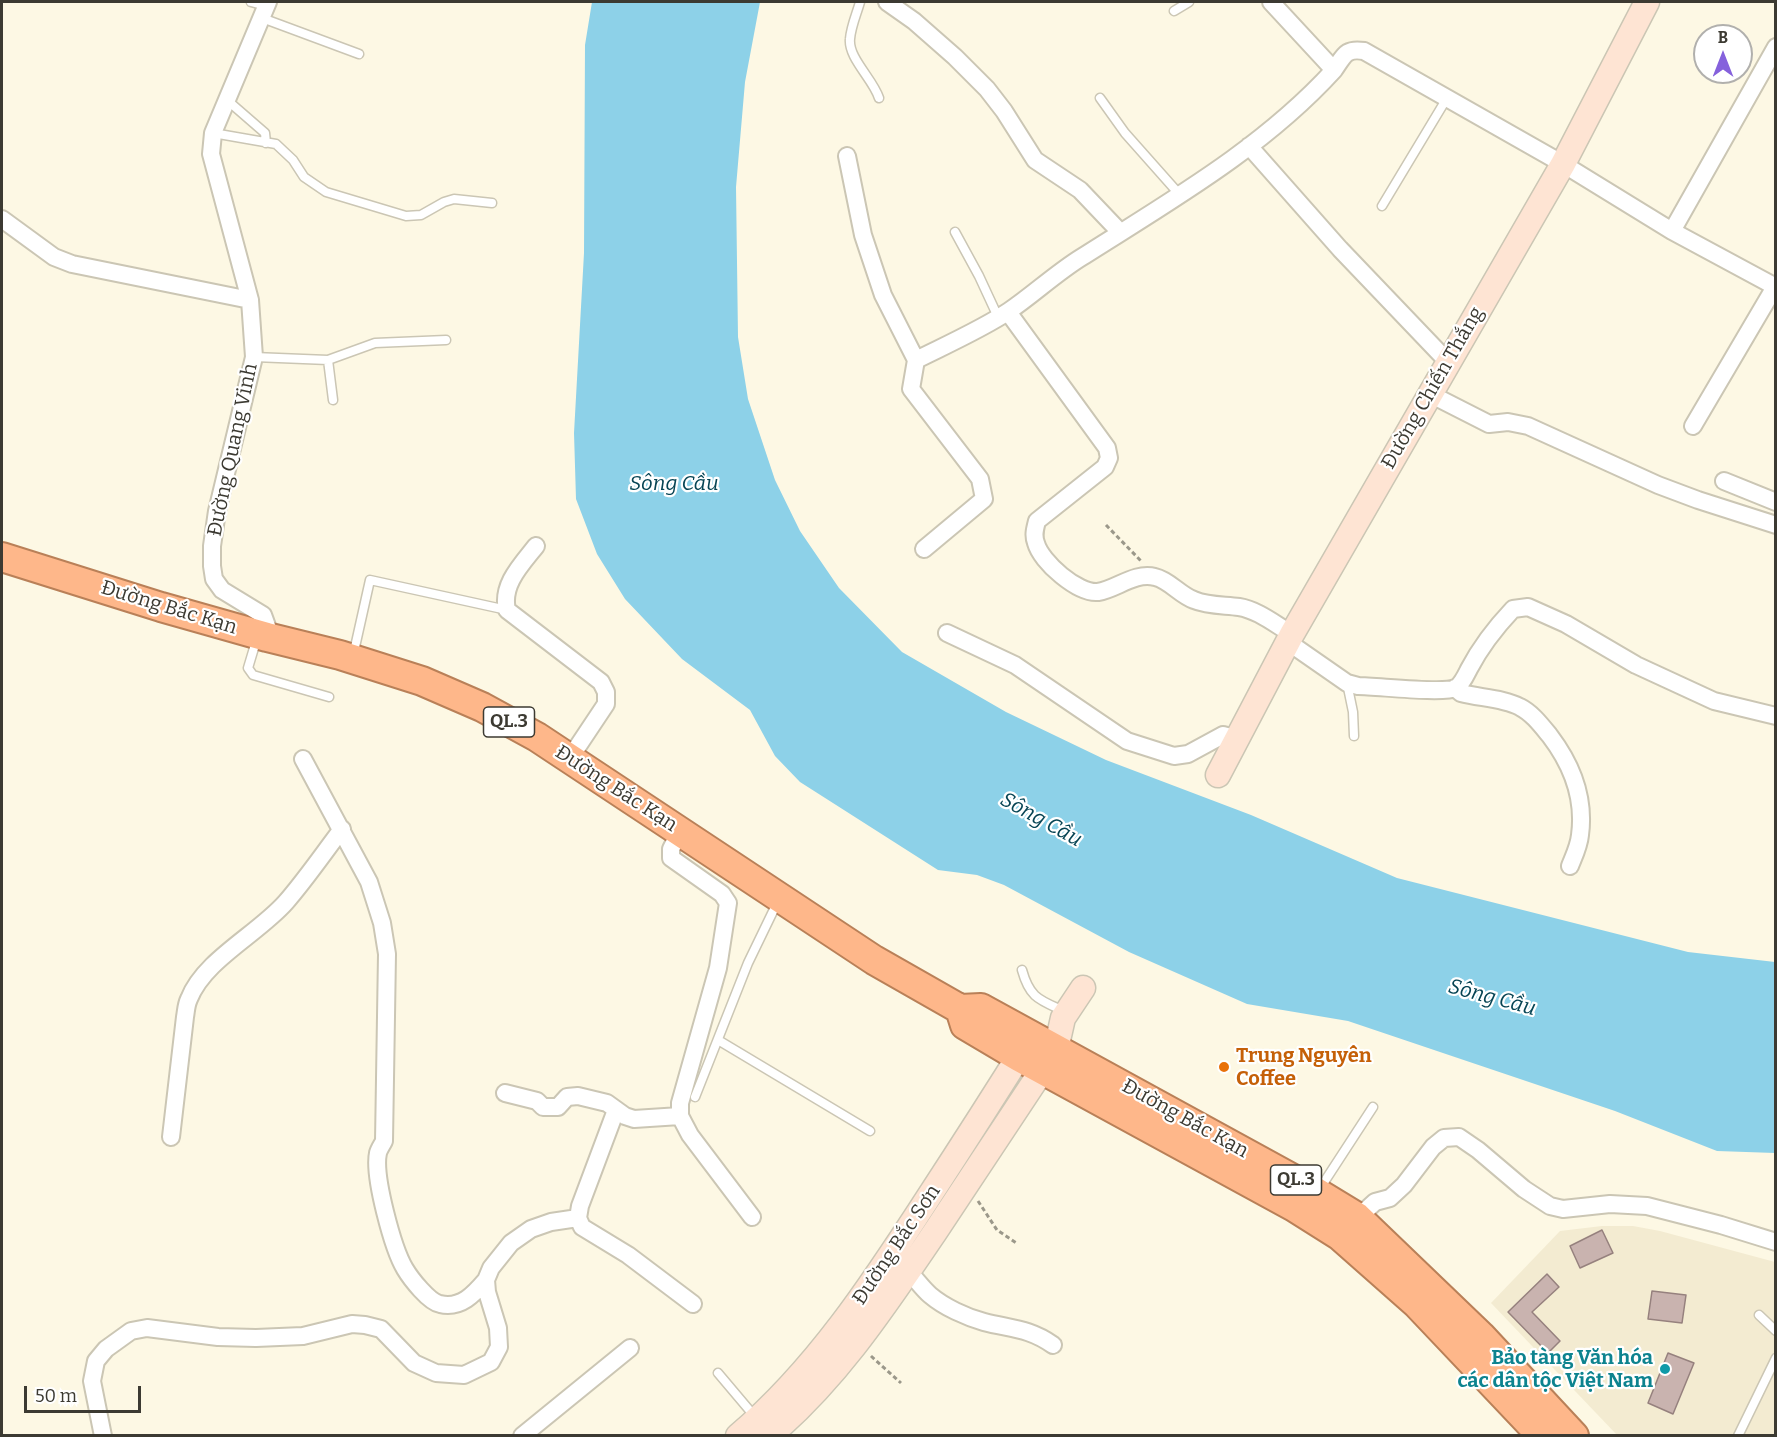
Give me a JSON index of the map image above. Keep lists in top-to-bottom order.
{
  "streets": {
    "highway": ["Đường Bắc Kạn", "QL.3"],
    "main road": ["Đường Chiến Thắng", "Đường Bắc Sơn"],
    "street": ["Đường Quang Vinh"]
  },
  "crossings": [
    ["Đường Quang Vinh", "Đường Bắc Kạn"],
    ["Đường Bắc Kạn", "Đường Bắc Sơn"]
  ],
  "water": ["Sông Cầu"],
  "places": ["Trung Nguyên Coffee", "Bảo tàng Văn hóa các dân tộc Việt Nam"],
  "scale_bar": "50 m",
  "north": "top"
}
